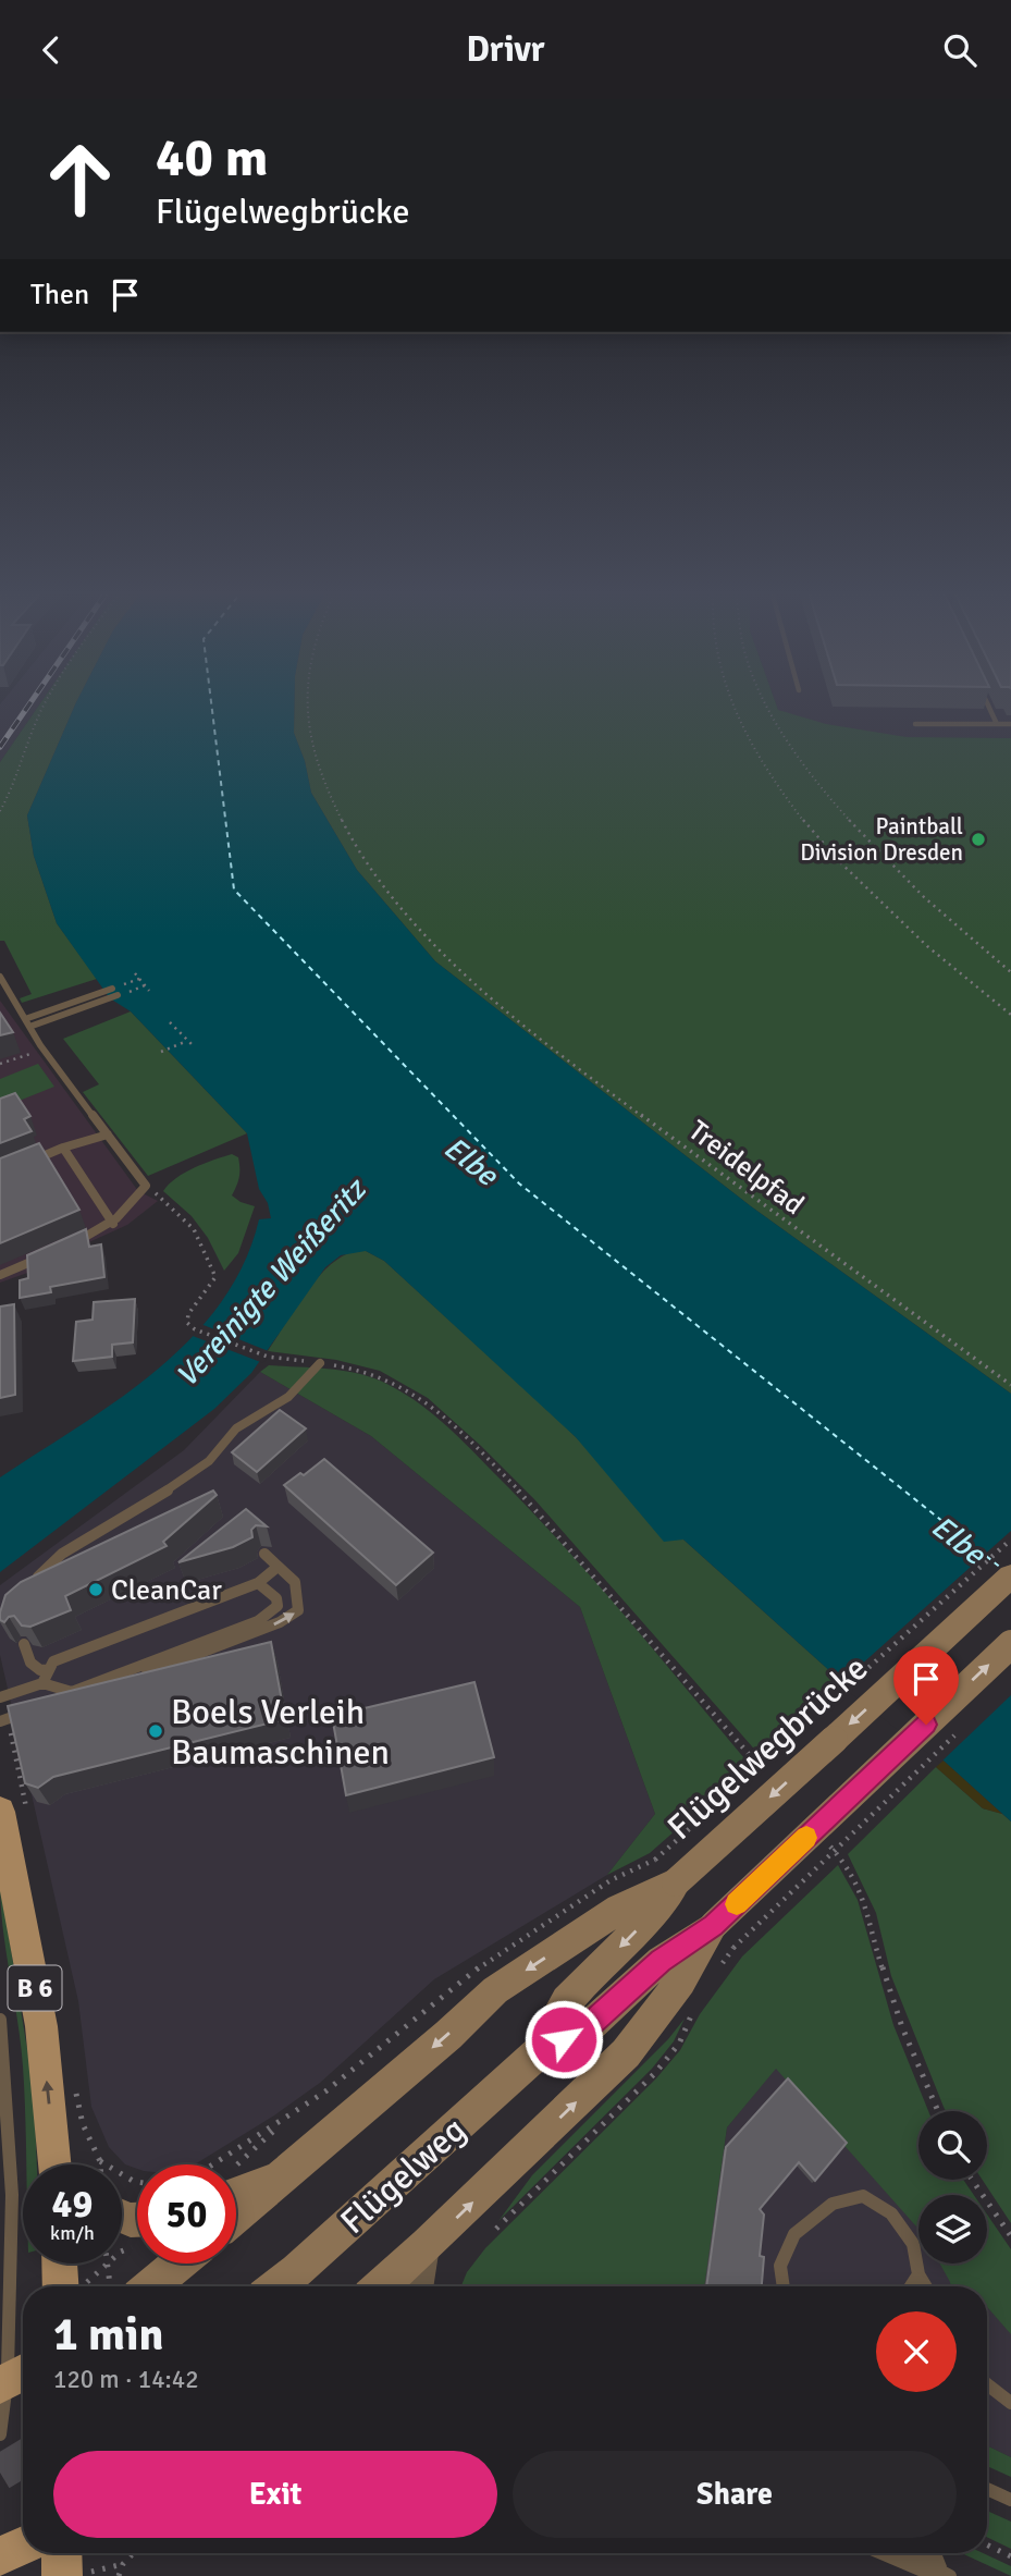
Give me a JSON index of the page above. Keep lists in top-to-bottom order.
{
  "streets": {
    "main road": ["Flügelwegbrücke", "B 6", "Flügelweg"],
    "path": ["Treidelpfad"]
  },
  "crossings": [
    ["Flügelwegbrücke", "Flügelweg"]
  ],
  "water": ["Elbe", "Vereinigte Weißeritz"],
  "places": ["Paintball Division Dresden", "CleanCar", "Boels Verleih Baumaschinen"],
  "page": {
    "header": "Drivr",
    "turn": ["40 m", "Flügelwegbrücke"],
    "then": "Then",
    "speed": "49 km/h",
    "limit": "50",
    "heading": ["1 min", "120 m · 14:42"],
    "buttons": ["Exit", "Share"]
  }
}
